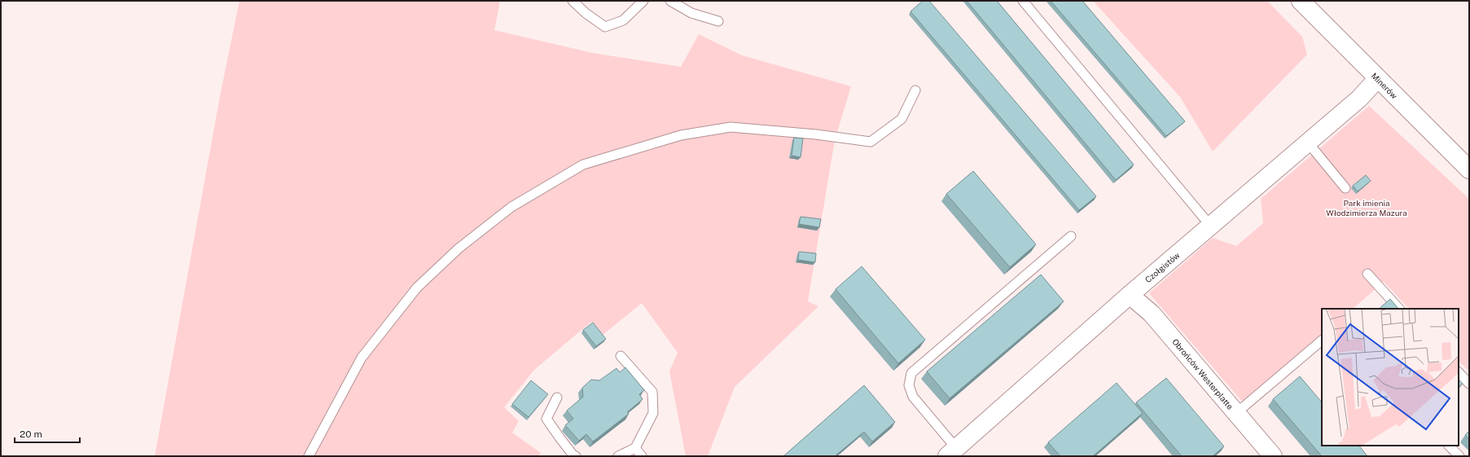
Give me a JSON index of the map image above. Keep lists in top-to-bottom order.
{
  "streets": {
    "street": ["Minerów", "Czołgistów", "Obrońców Westerplatte"]
  },
  "crossings": [
    ["Minerów", "Czołgistów"],
    ["Czołgistów", "Obrońców Westerplatte"]
  ],
  "parks": ["Park imienia Włodzimierza Mazura"],
  "scale_bar": "20 m"
}
